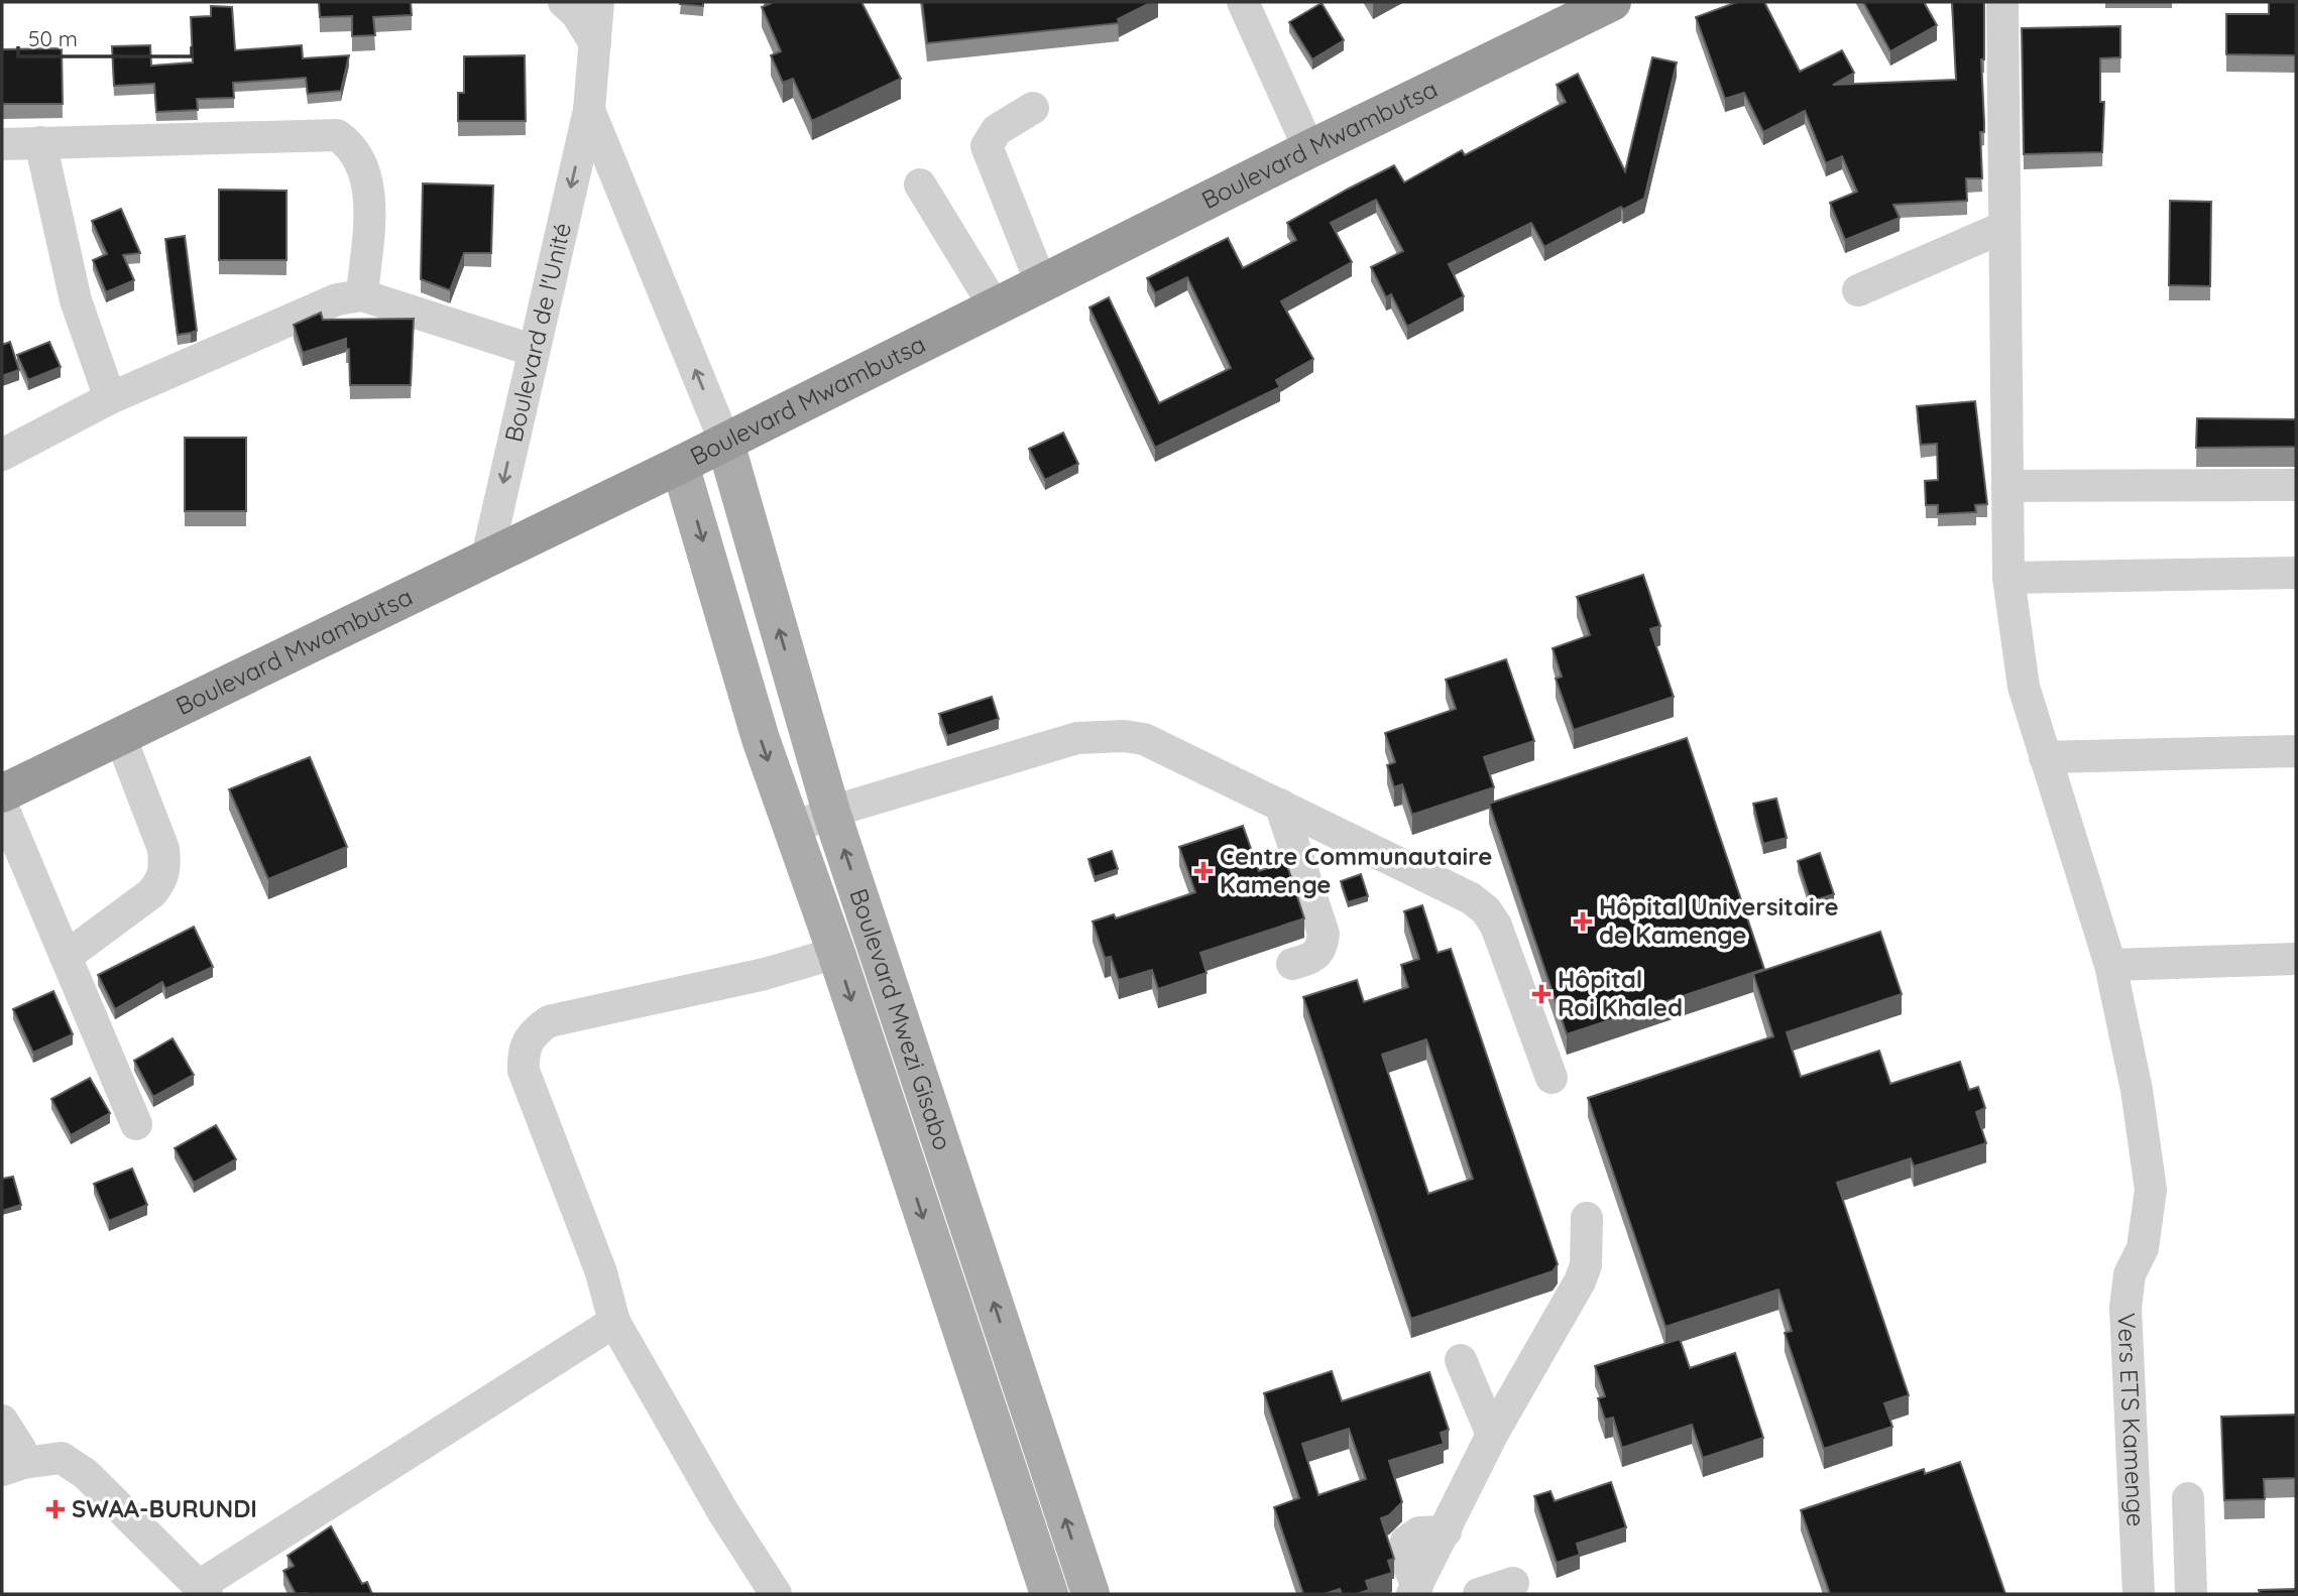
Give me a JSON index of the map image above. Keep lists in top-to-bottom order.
{
  "streets": {
    "highway": ["Boulevard Mwambutsa"],
    "main road": ["Boulevard Mwezi Gisabo"],
    "street": ["Boulevard de l'Unité", "Vers ETS Kamenge"]
  },
  "crossings": [
    ["Boulevard Mwambutsa", "Boulevard de l'Unité"],
    ["Boulevard Mwambutsa", "Boulevard Mwezi Gisabo"],
    ["Boulevard de l'Unité", "Boulevard Mwezi Gisabo"]
  ],
  "places": {
    "health": [
      "Centre Communautaire Kamenge",
      "Hôpital Universitaire de Kamenge",
      "Hôpital Roi Khaled",
      "SWAA-BURUNDI"
    ]
  },
  "scale_bar": "50 m"
}
